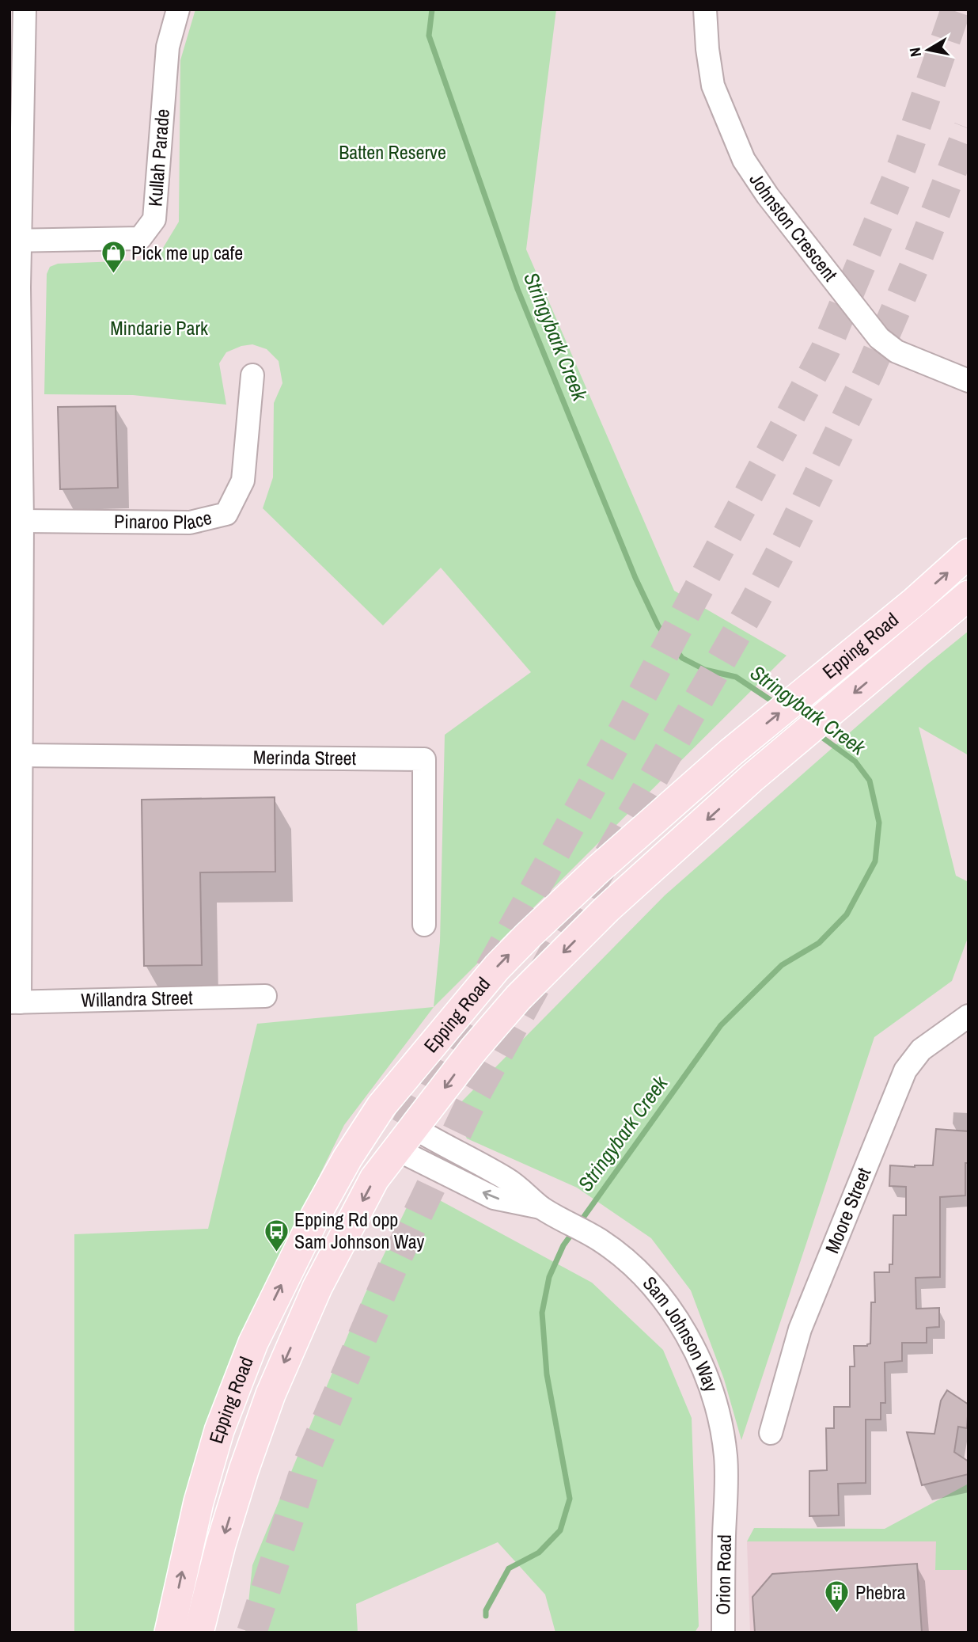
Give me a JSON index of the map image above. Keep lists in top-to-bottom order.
{
  "streets": {
    "main road": ["Epping Road", "Sam Johnson Way"],
    "street": [
      "Kullah Parade",
      "Johnston Crescent",
      "Pinaroo Place",
      "Merinda Street",
      "Willandra Street",
      "Moore Street",
      "Orion Road"
    ]
  },
  "crossings": [
    ["Epping Road", "Sam Johnson Way"],
    ["Sam Johnson Way", "Orion Road"]
  ],
  "water": ["Stringybark Creek"],
  "parks": ["Batten Reserve", "Mindarie Park"],
  "places": {
    "shop": ["Pick me up cafe"],
    "bus stop": ["Epping Rd opp Sam Johnson Way"],
    "building": ["Phebra"]
  },
  "north": "left"
}
